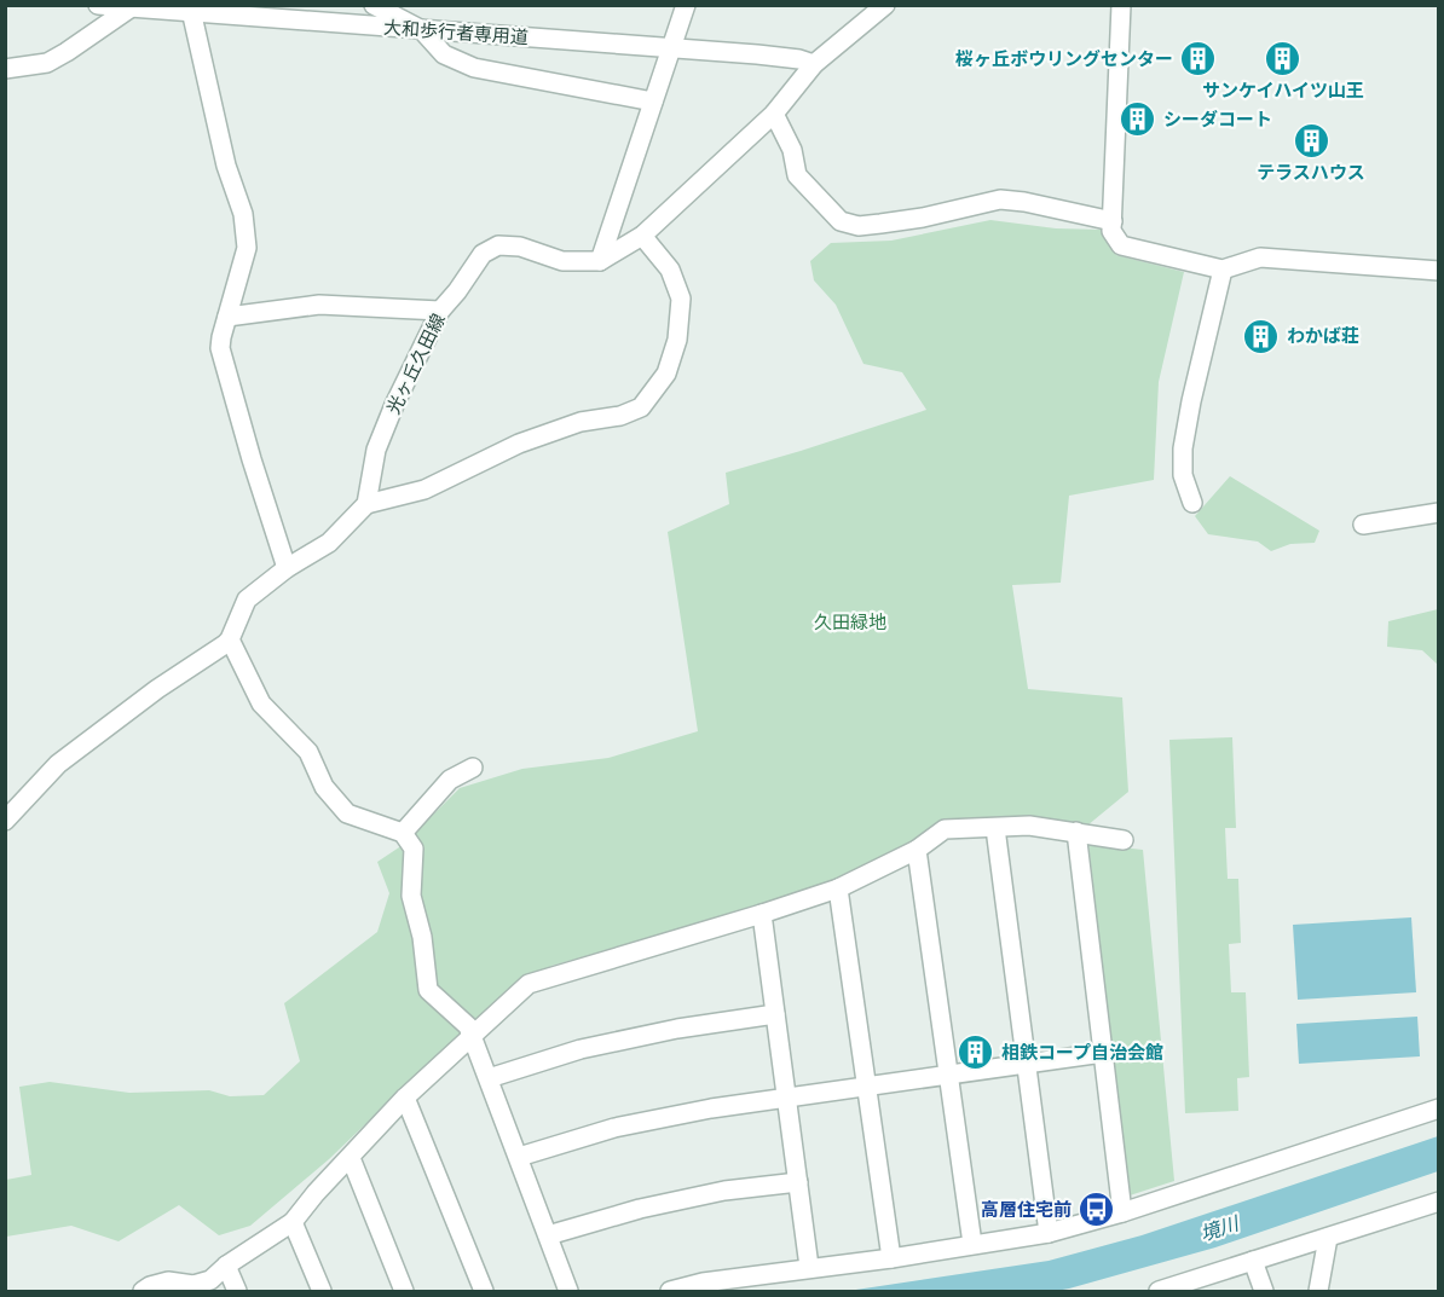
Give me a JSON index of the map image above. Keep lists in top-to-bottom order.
{
  "streets": {
    "street": ["大和歩行者専用道", "光ヶ丘久田線"]
  },
  "water": ["境川"],
  "parks": ["久田緑地"],
  "places": {
    "building": [
      "サンケイハイツ山王",
      "桜ヶ丘ボウリングセンター",
      "シーダコート",
      "テラスハウス",
      "わかば荘",
      "相鉄コープ自治会館"
    ],
    "bus stop": ["高層住宅前"]
  }
}
